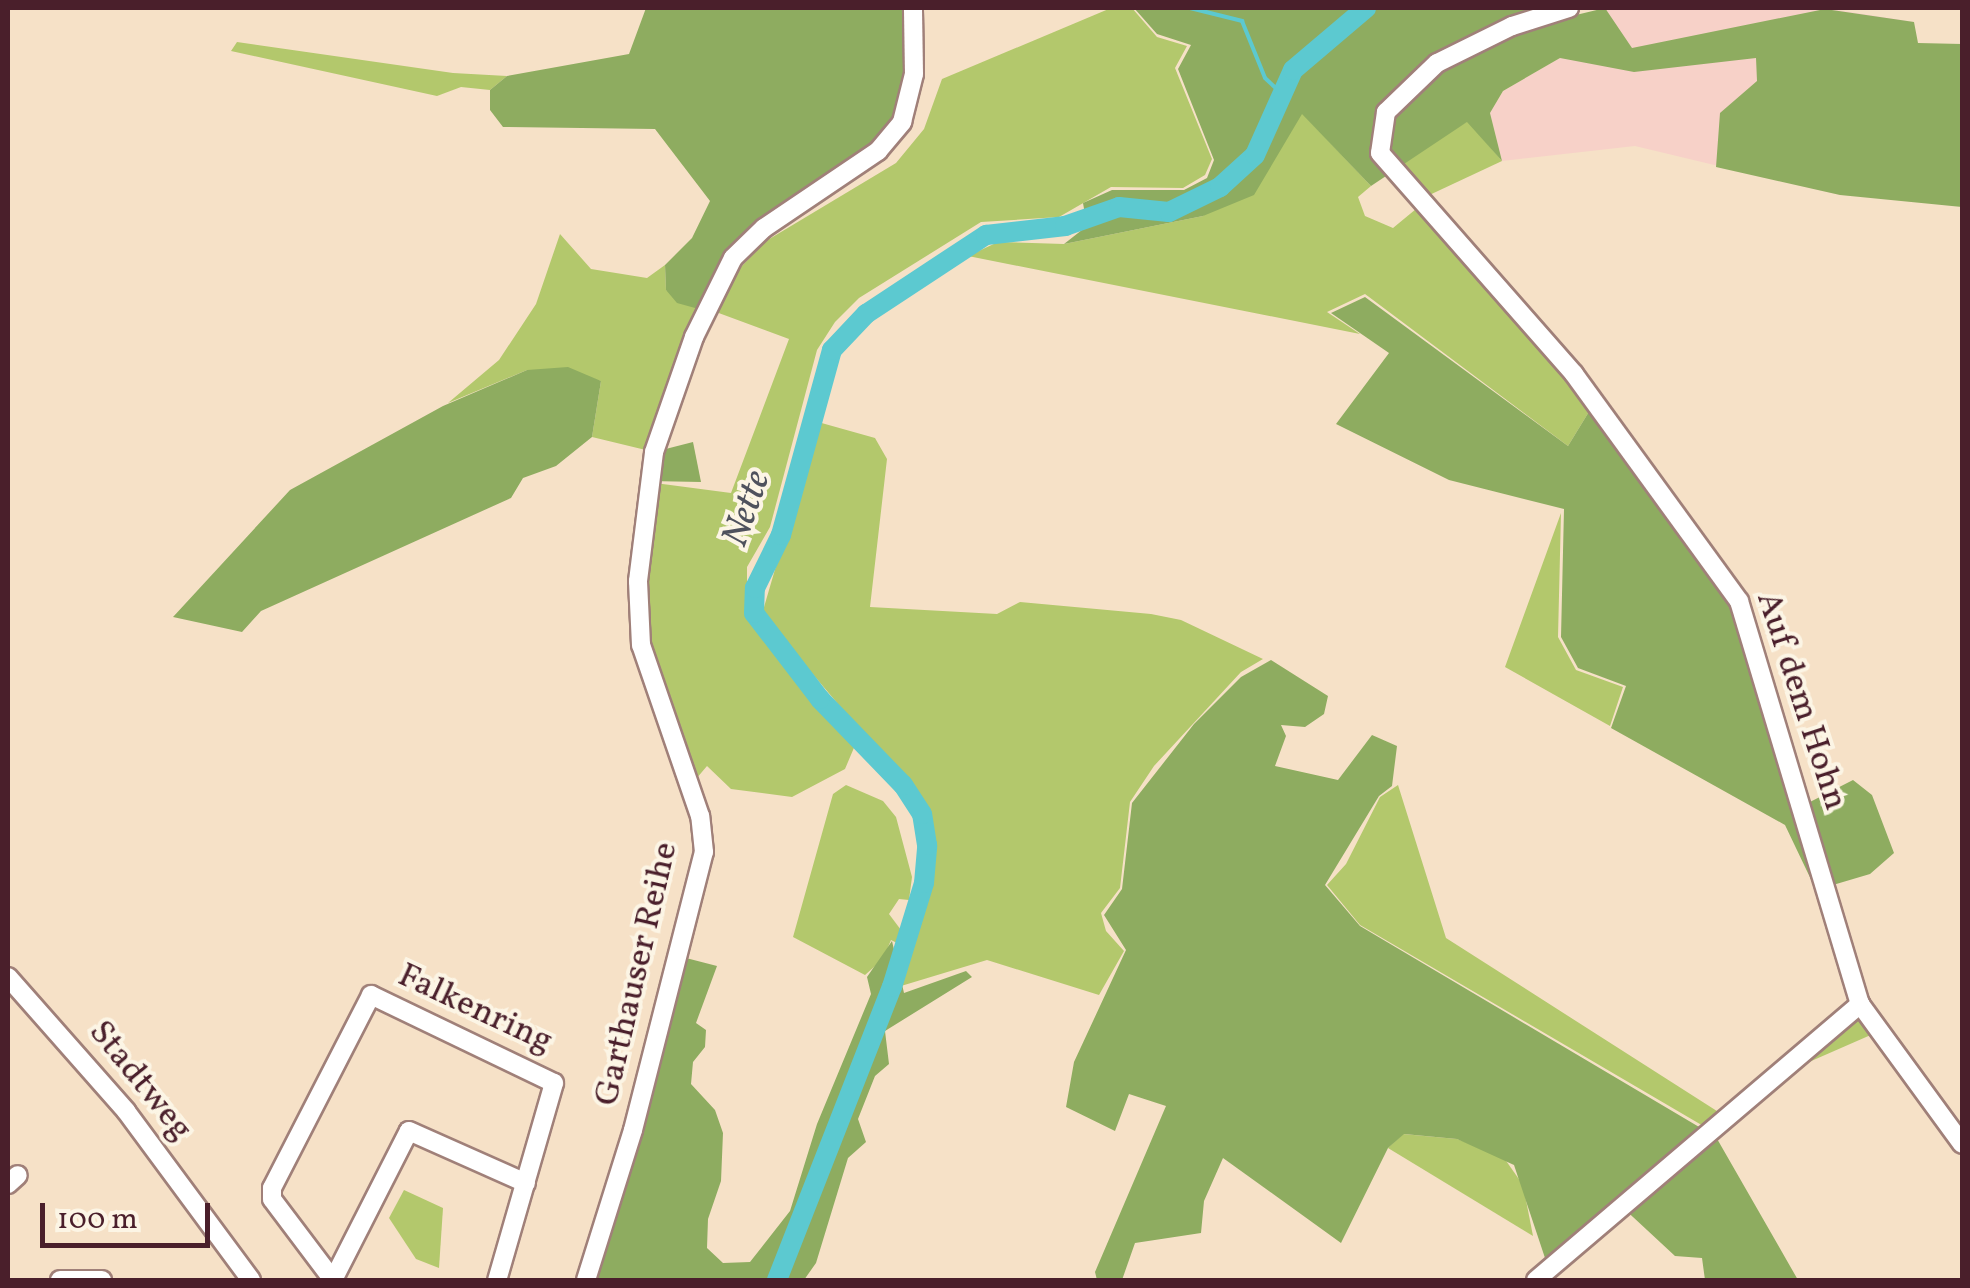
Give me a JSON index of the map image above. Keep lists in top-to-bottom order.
{
  "streets": {
    "street": [
      "Auf dem Hohn",
      "Garthauser Reihe",
      "Falkenring",
      "Stadtweg"
    ]
  },
  "water": ["Nette"],
  "scale_bar": "100 m"
}
